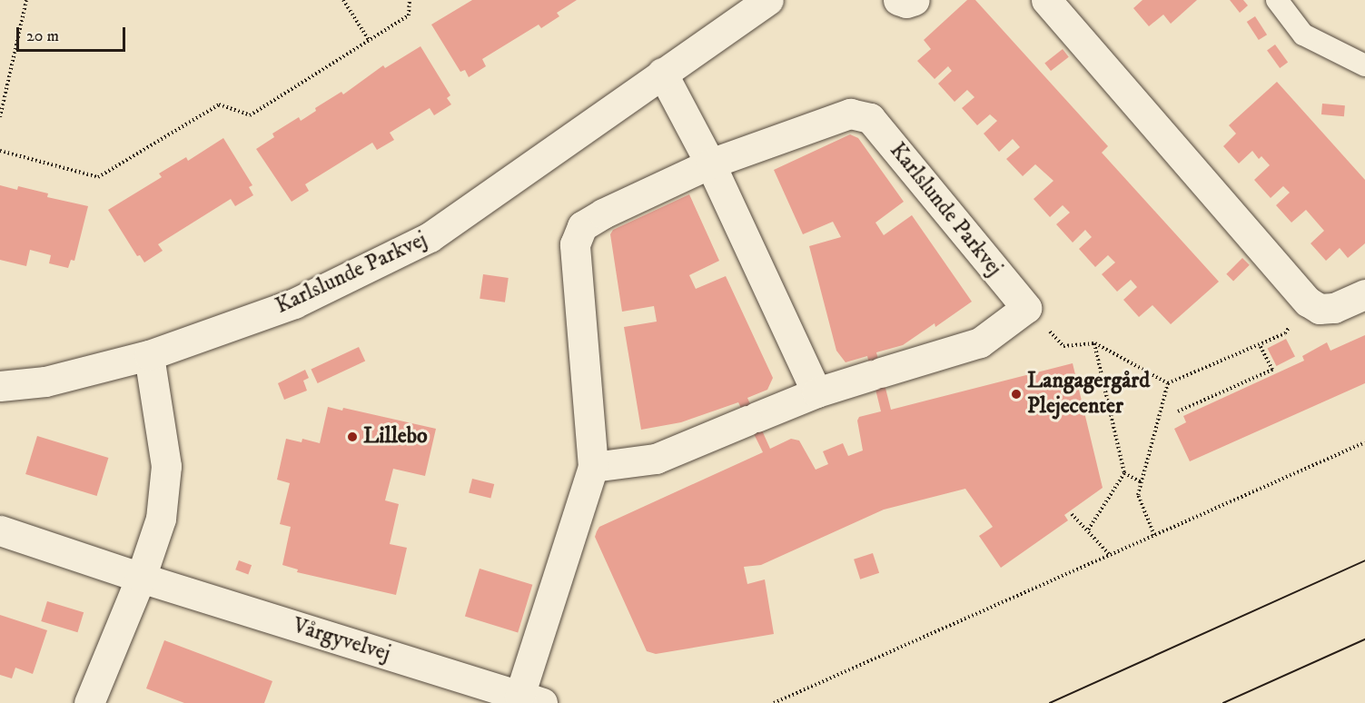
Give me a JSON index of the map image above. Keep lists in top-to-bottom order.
{
  "streets": {
    "street": ["Karlslunde Parkvej", "Vårgyvelvej"]
  },
  "crossings": [
    ["Karlslunde Parkvej", "Vårgyvelvej"]
  ],
  "places": ["Langagergård Plejecenter", "Lillebo"],
  "scale_bar": "20 m"
}
